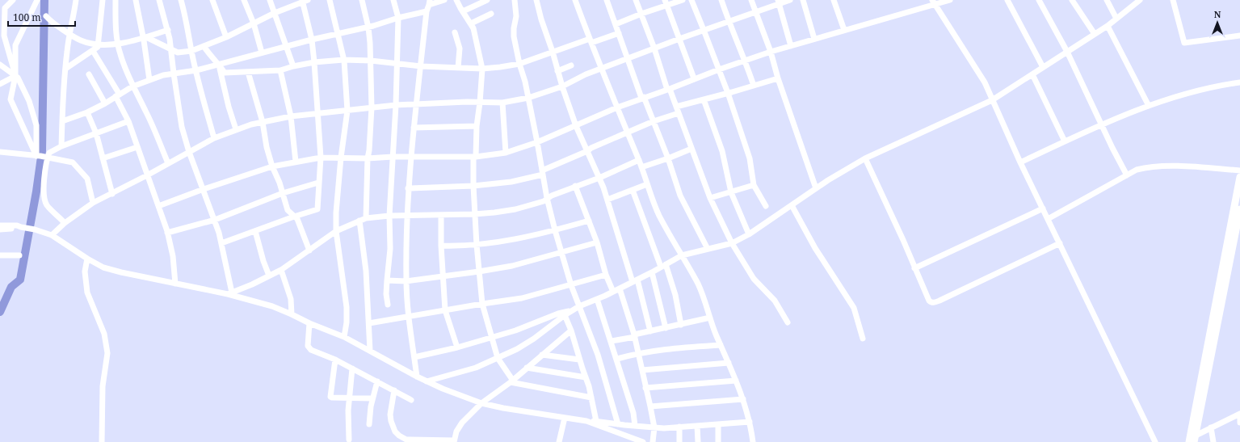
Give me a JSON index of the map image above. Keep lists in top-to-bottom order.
{
  "scale_bar": "100 m",
  "north": "top"
}
